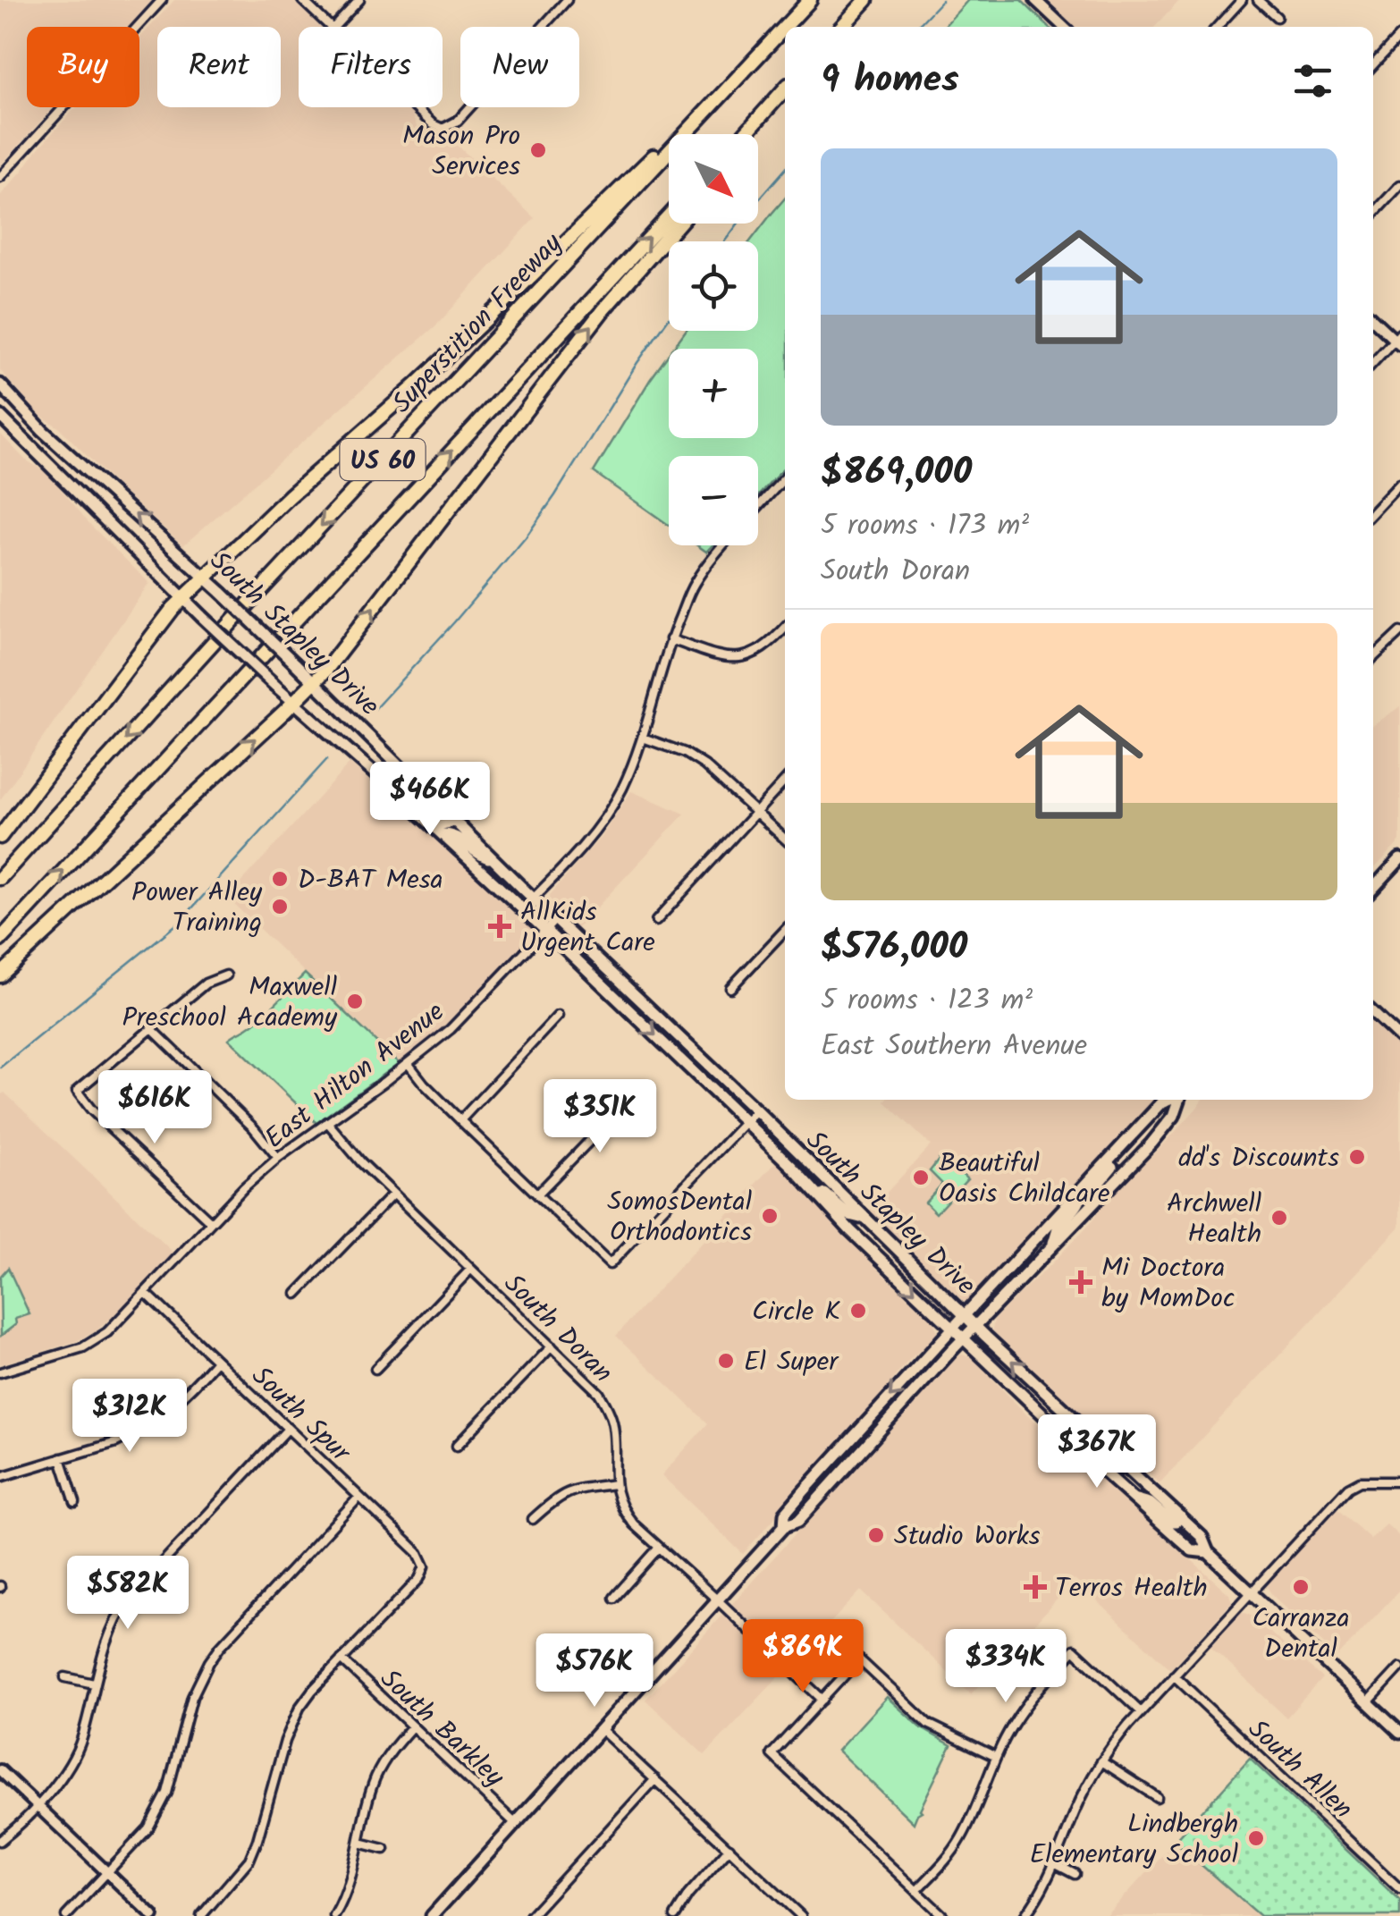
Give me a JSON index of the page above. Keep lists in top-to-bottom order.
{
  "streets": {
    "highway": ["Superstition Freeway", "US 60"],
    "main road": ["South Stapley Drive"],
    "street": [
      "East Hilton Avenue",
      "South Doran",
      "South Spur",
      "South Barkley",
      "South Allen"
    ]
  },
  "crossings": [
    ["South Stapley Drive", "East Hilton Avenue"],
    ["East Hilton Avenue", "South Doran"],
    ["East Hilton Avenue", "South Spur"],
    ["South Spur", "South Barkley"]
  ],
  "places": {
    "other": [
      "Mason Pro Services",
      "D-BAT Mesa",
      "Power Alley Training",
      "Maxwell Preschool Academy",
      "dd's Discounts",
      "Beautiful Oasis Childcare",
      "SomosDental Orthodontics",
      "Archwell Health",
      "Circle K",
      "El Super",
      "Studio Works",
      "Carranza Dental",
      "Lindbergh Elementary School"
    ],
    "health": ["AllKids Urgent Care", "Mi Doctora by MomDoc", "Terros Health"]
  },
  "north": "bottom right",
  "page": {
    "chip": [
      "Buy",
      "Rent",
      "Filters",
      "New"
    ],
    "heading": "9 homes",
    "map_buttons": ["+", "−"],
    "list": [
      {
        "name": "$869,000",
        "note": "5 rooms · 173 m² · South Doran"
      },
      {
        "name": "$576,000",
        "note": "5 rooms · 123 m² · East Southern Avenue"
      }
    ],
    "price": [
      "$466K",
      "$616K",
      "$351K",
      "$312K",
      "$367K",
      "$582K",
      "$869K",
      "$334K",
      "$576K"
    ]
  }
}
